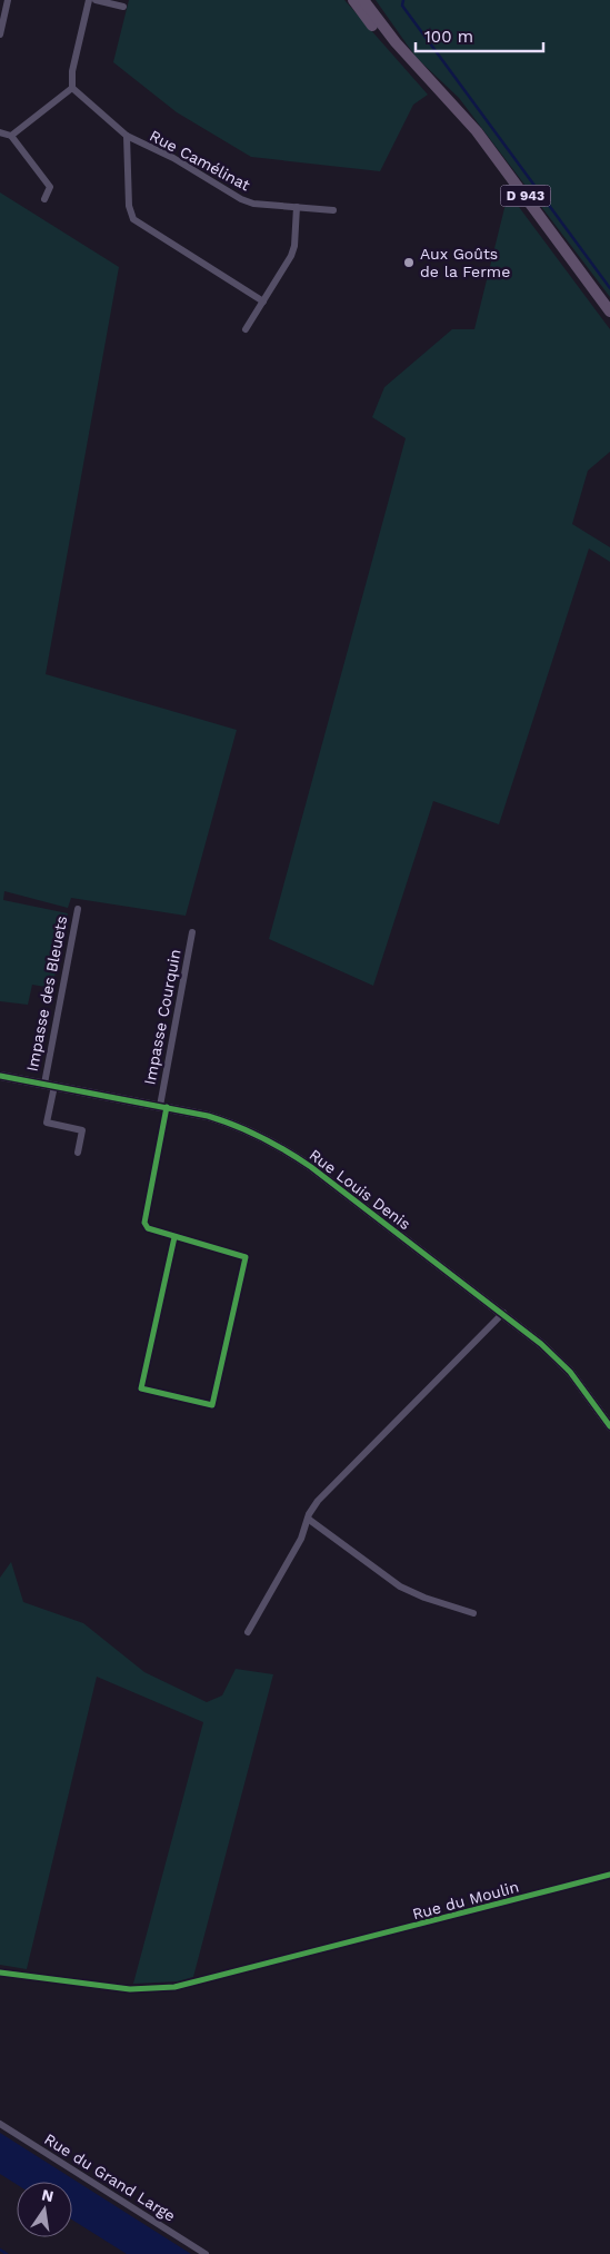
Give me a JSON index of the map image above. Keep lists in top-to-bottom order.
{
  "streets": {
    "main road": ["D 943"],
    "street": [
      "Rue Camélinat",
      "Impasse des Bleuets",
      "Impasse Courquin",
      "Rue Louis Denis",
      "Rue du Moulin",
      "Rue du Grand Large"
    ]
  },
  "crossings": [
    ["Impasse des Bleuets", "Rue Louis Denis"],
    ["Impasse Courquin", "Rue Louis Denis"]
  ],
  "places": ["Aux Goûts de la Ferme"],
  "scale_bar": "100 m",
  "north": "top"
}
